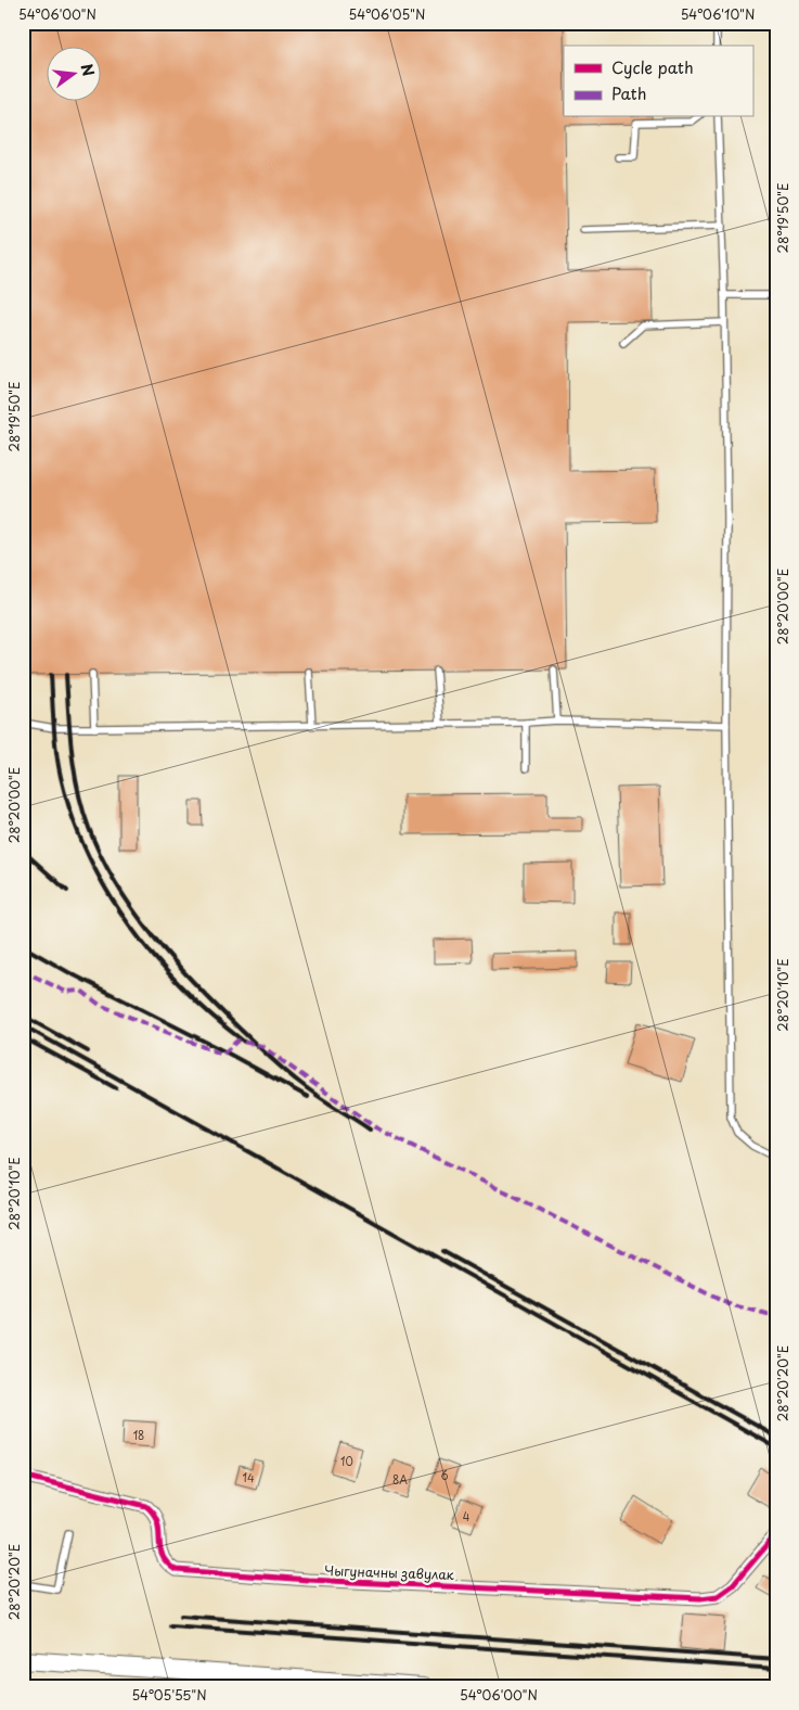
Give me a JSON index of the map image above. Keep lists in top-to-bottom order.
{
  "streets": {
    "street": ["Чыгуначны завулак"]
  },
  "house_numbers": [
    "18",
    "10",
    "6",
    "14",
    "8А",
    "4"
  ],
  "legend": ["Cycle path", "Path"],
  "north": "right",
  "coordinates": [
    "54°06'00\"N",
    "54°06'05\"N",
    "54°06'10\"N",
    "28°19'50\"E",
    "28°20'00\"E",
    "28°20'10\"E",
    "28°20'20\"E",
    "54°05'55\"N"
  ]
}
